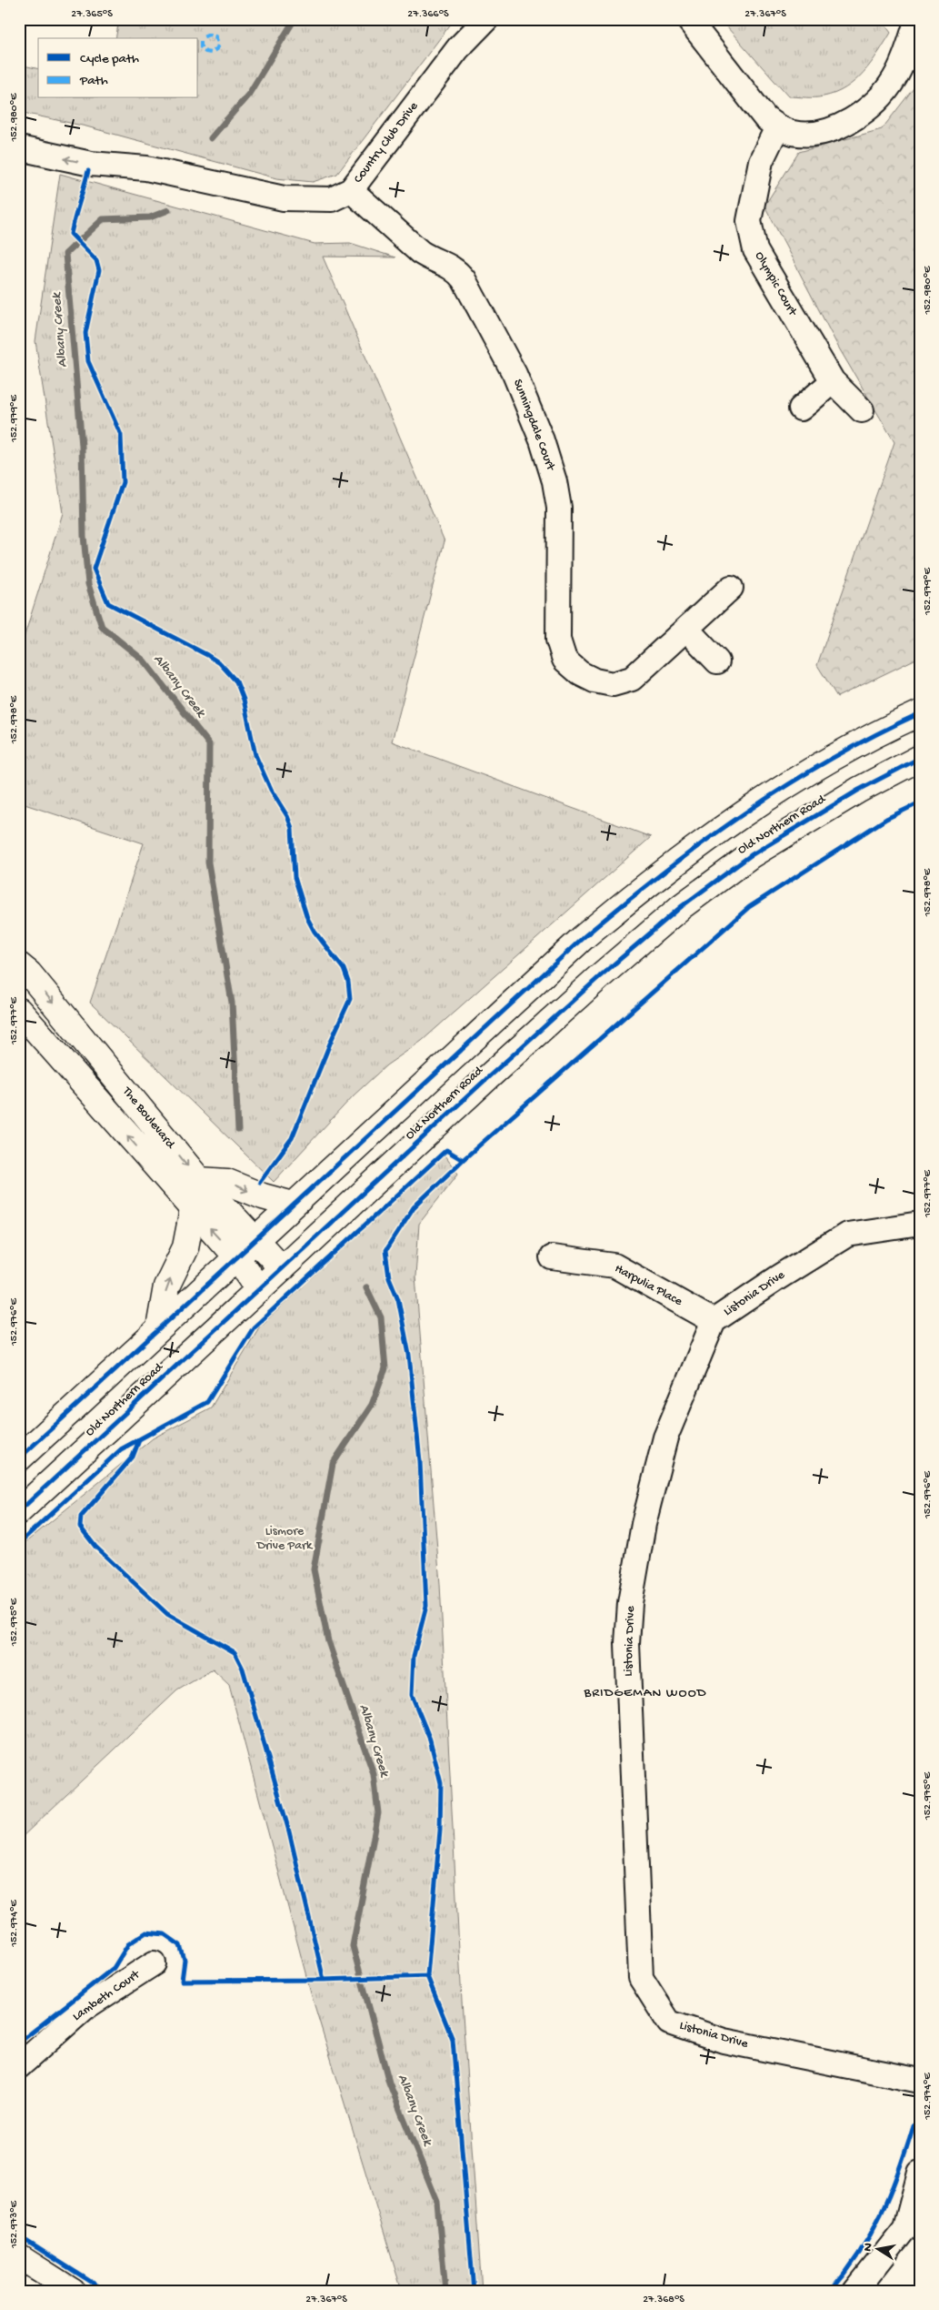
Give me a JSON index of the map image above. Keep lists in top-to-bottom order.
{
  "streets": {
    "main road": ["Old Northern Road", "The Boulevard"],
    "street": [
      "Country Club Drive",
      "Olympic Court",
      "Sunningdale Court",
      "Harpulia Place",
      "Listonia Drive",
      "Lambeth Court"
    ]
  },
  "crossings": [
    ["Country Club Drive", "Sunningdale Court"],
    ["Old Northern Road", "The Boulevard"],
    ["Harpulia Place", "Listonia Drive"]
  ],
  "districts": ["BRIDGEMAN WOOD"],
  "water": ["Albany Creek"],
  "parks": ["Lismore Drive Park"],
  "legend": ["Cycle path", "Path"],
  "north": "left",
  "coordinates": [
    "27.365°S",
    "27.366°S",
    "27.367°S",
    "152.980°E",
    "152.979°E",
    "152.978°E",
    "152.977°E",
    "152.976°E",
    "152.975°E",
    "152.974°E",
    "152.973°E",
    "27.368°S"
  ]
}
